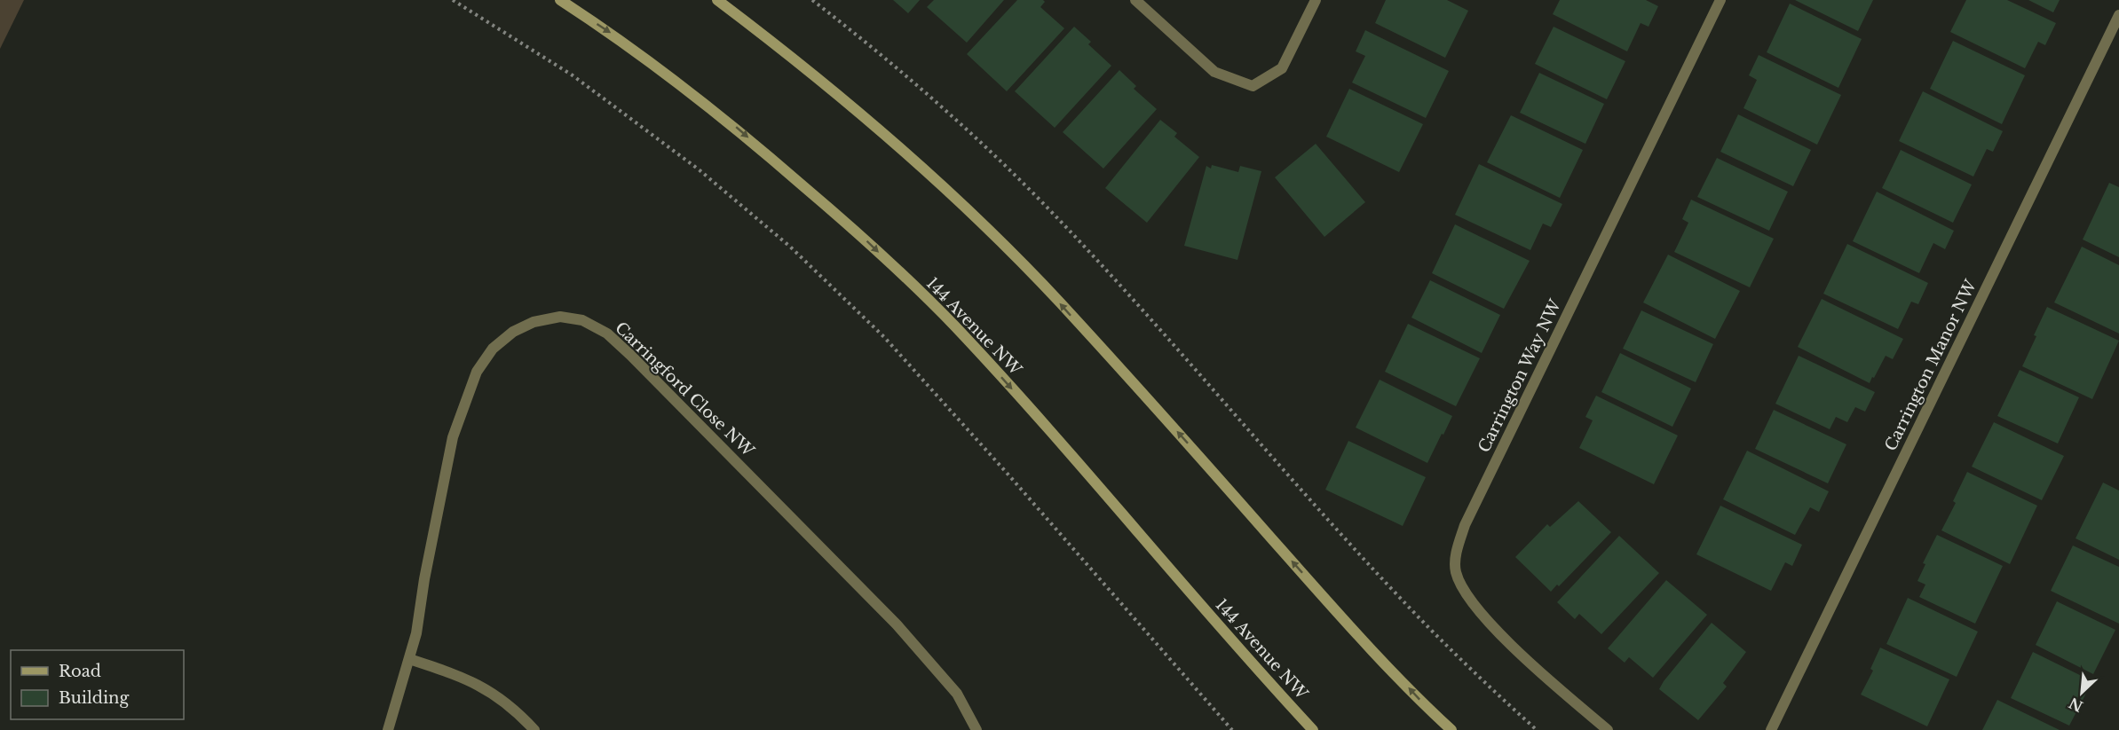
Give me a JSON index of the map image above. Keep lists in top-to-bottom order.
{
  "streets": {
    "main road": ["144 Avenue NW"],
    "street": ["Carrington Manor NW", "Carrington Way NW", "Carringford Close NW"]
  },
  "legend": ["Road", "Building"],
  "north": "bottom left"
}
